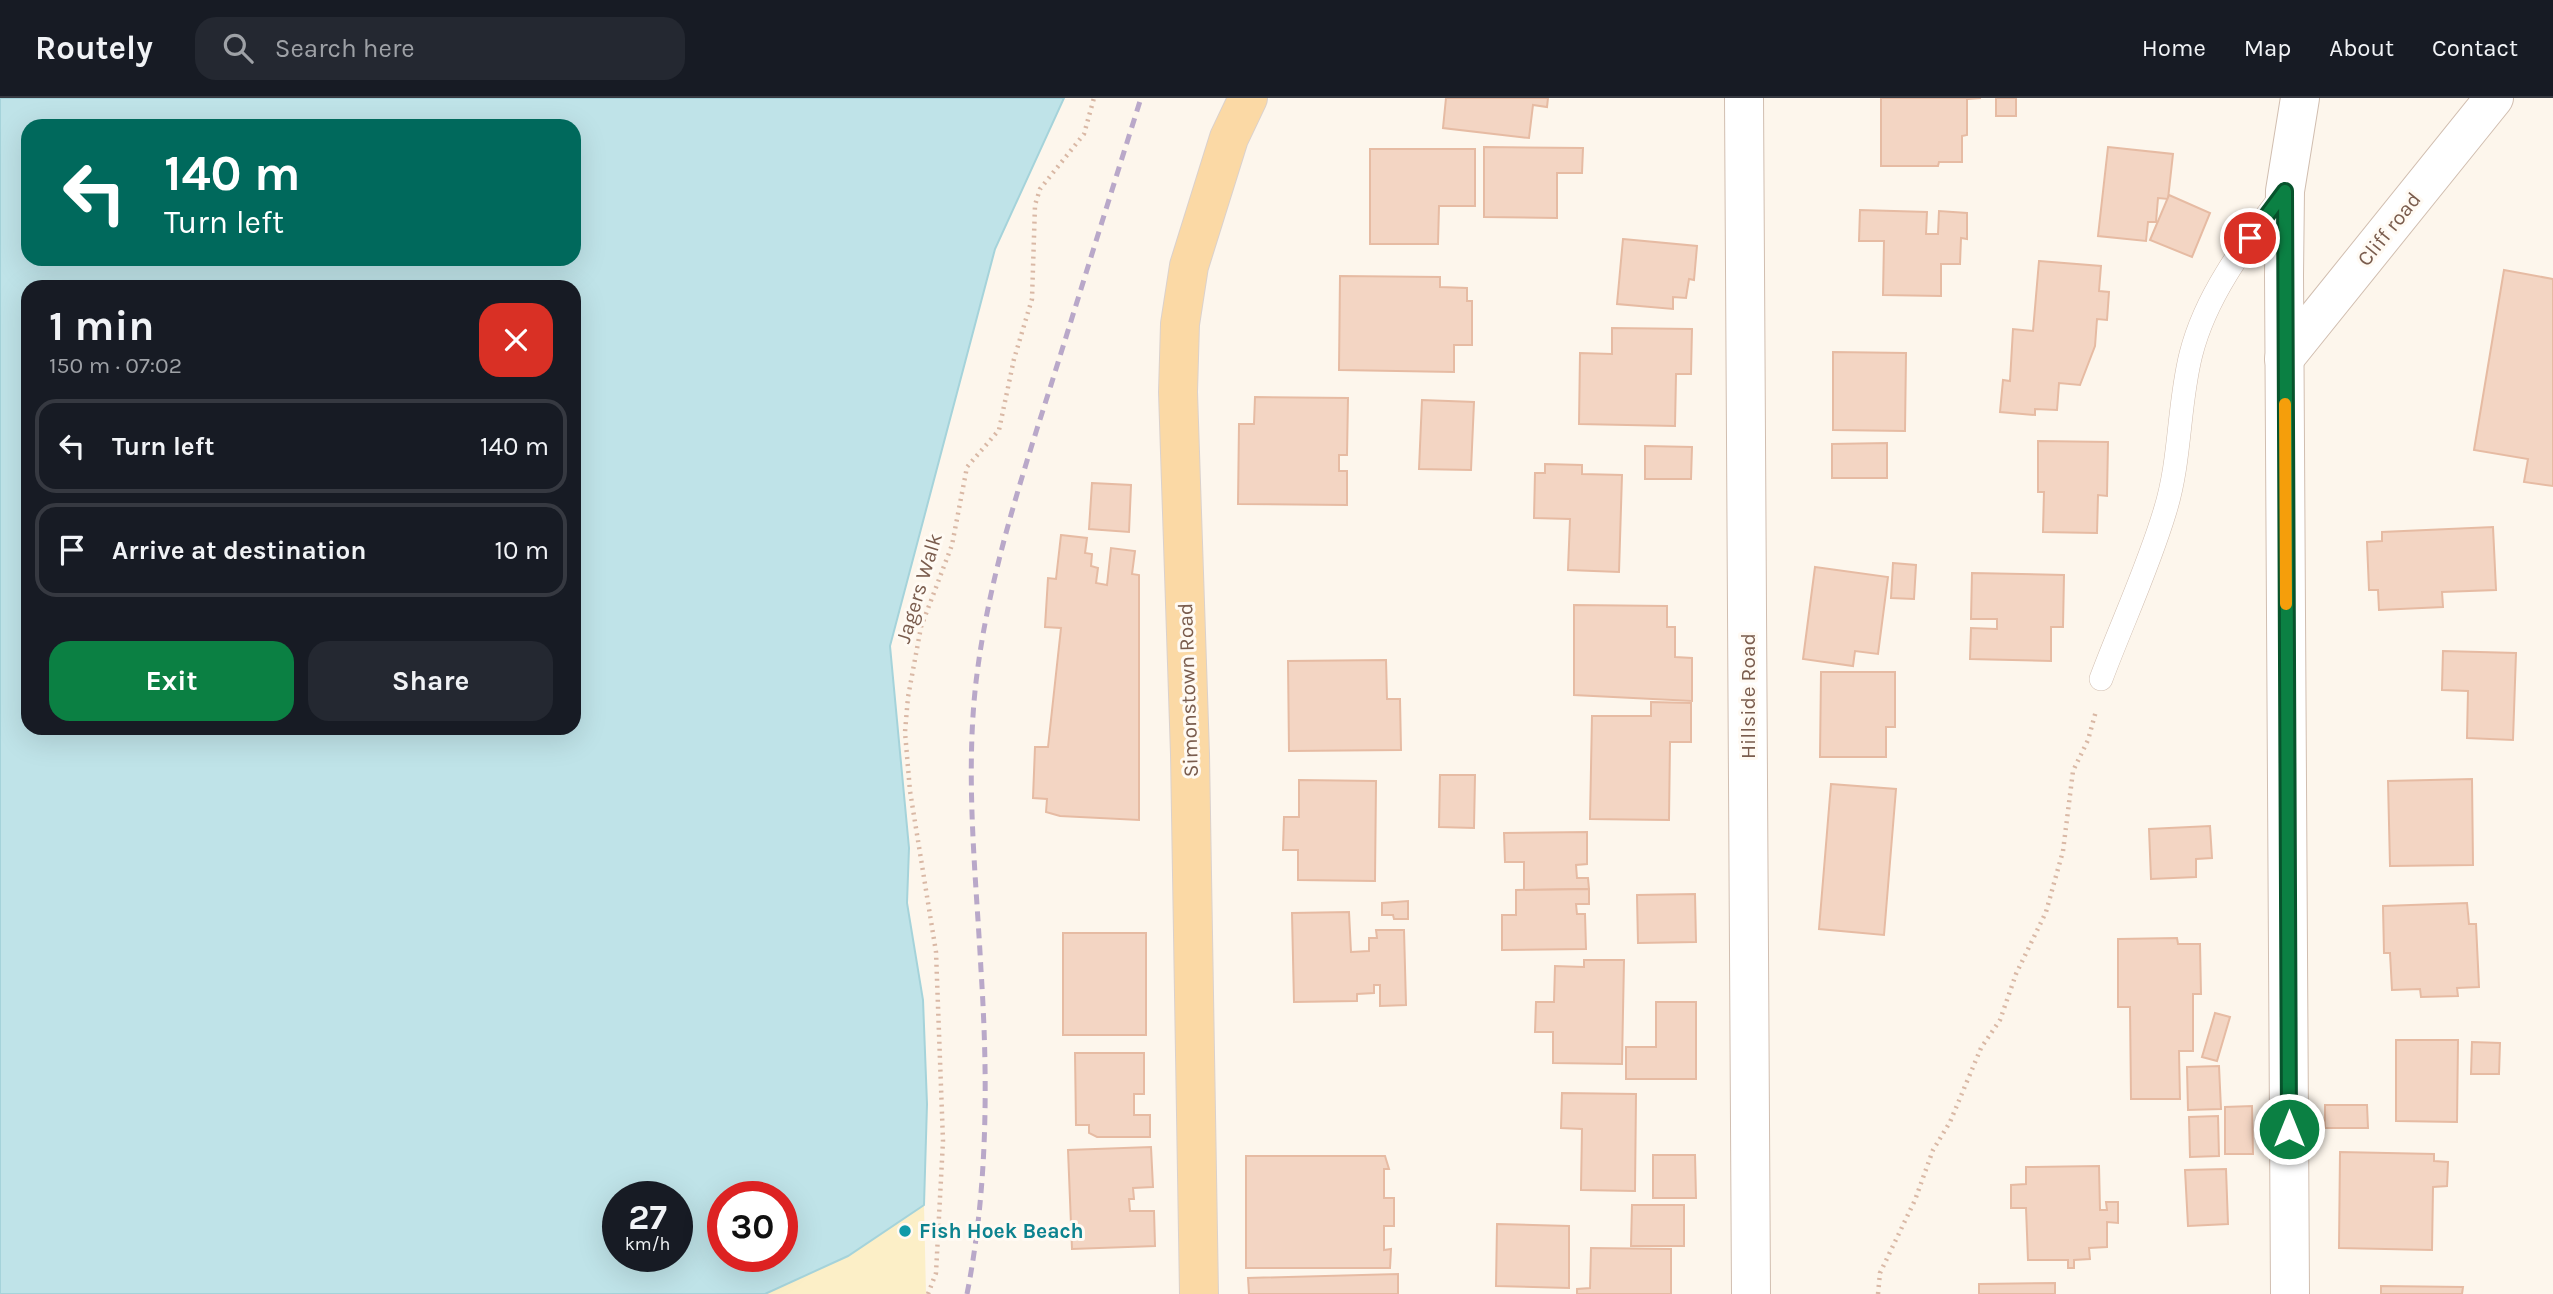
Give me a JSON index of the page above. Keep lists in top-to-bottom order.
{
  "streets": {
    "main road": ["Simonstown Road"],
    "street": ["Cliff road", "Hillside Road"],
    "path": ["Jagers Walk"]
  },
  "places": ["Fish Hoek Beach"],
  "page": {
    "header": "Routely",
    "search": "Search here",
    "nav": [
      "Home",
      "Map",
      "About",
      "Contact"
    ],
    "turn": ["140 m", "Turn left"],
    "heading": ["1 min", "150 m · 07:02"],
    "list": [
      {
        "name": "Turn left",
        "value": "140 m"
      },
      {
        "name": "Arrive at destination",
        "value": "10 m"
      }
    ],
    "buttons": ["Exit", "Share"],
    "speed": "27 km/h",
    "limit": "30"
  }
}
